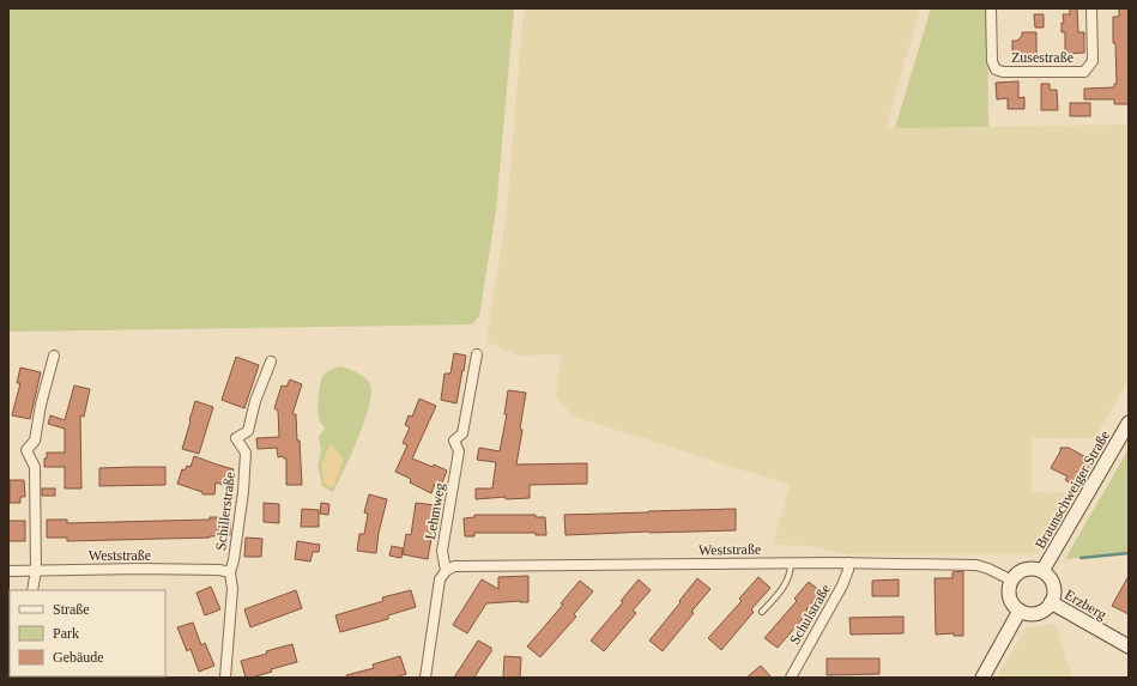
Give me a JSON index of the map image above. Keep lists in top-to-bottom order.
{
  "streets": {
    "street": [
      "Zusestraße",
      "Braunschweiger Straße",
      "Schillerstraße",
      "Lehmweg",
      "Weststraße",
      "Erzberg",
      "Schulstraße"
    ]
  },
  "crossings": [
    ["Braunschweiger Straße", "Weststraße"],
    ["Braunschweiger Straße", "Erzberg"],
    ["Schillerstraße", "Weststraße"],
    ["Lehmweg", "Weststraße"],
    ["Weststraße", "Erzberg"],
    ["Weststraße", "Schulstraße"]
  ],
  "legend": ["Straße", "Park", "Gebäude"]
}
